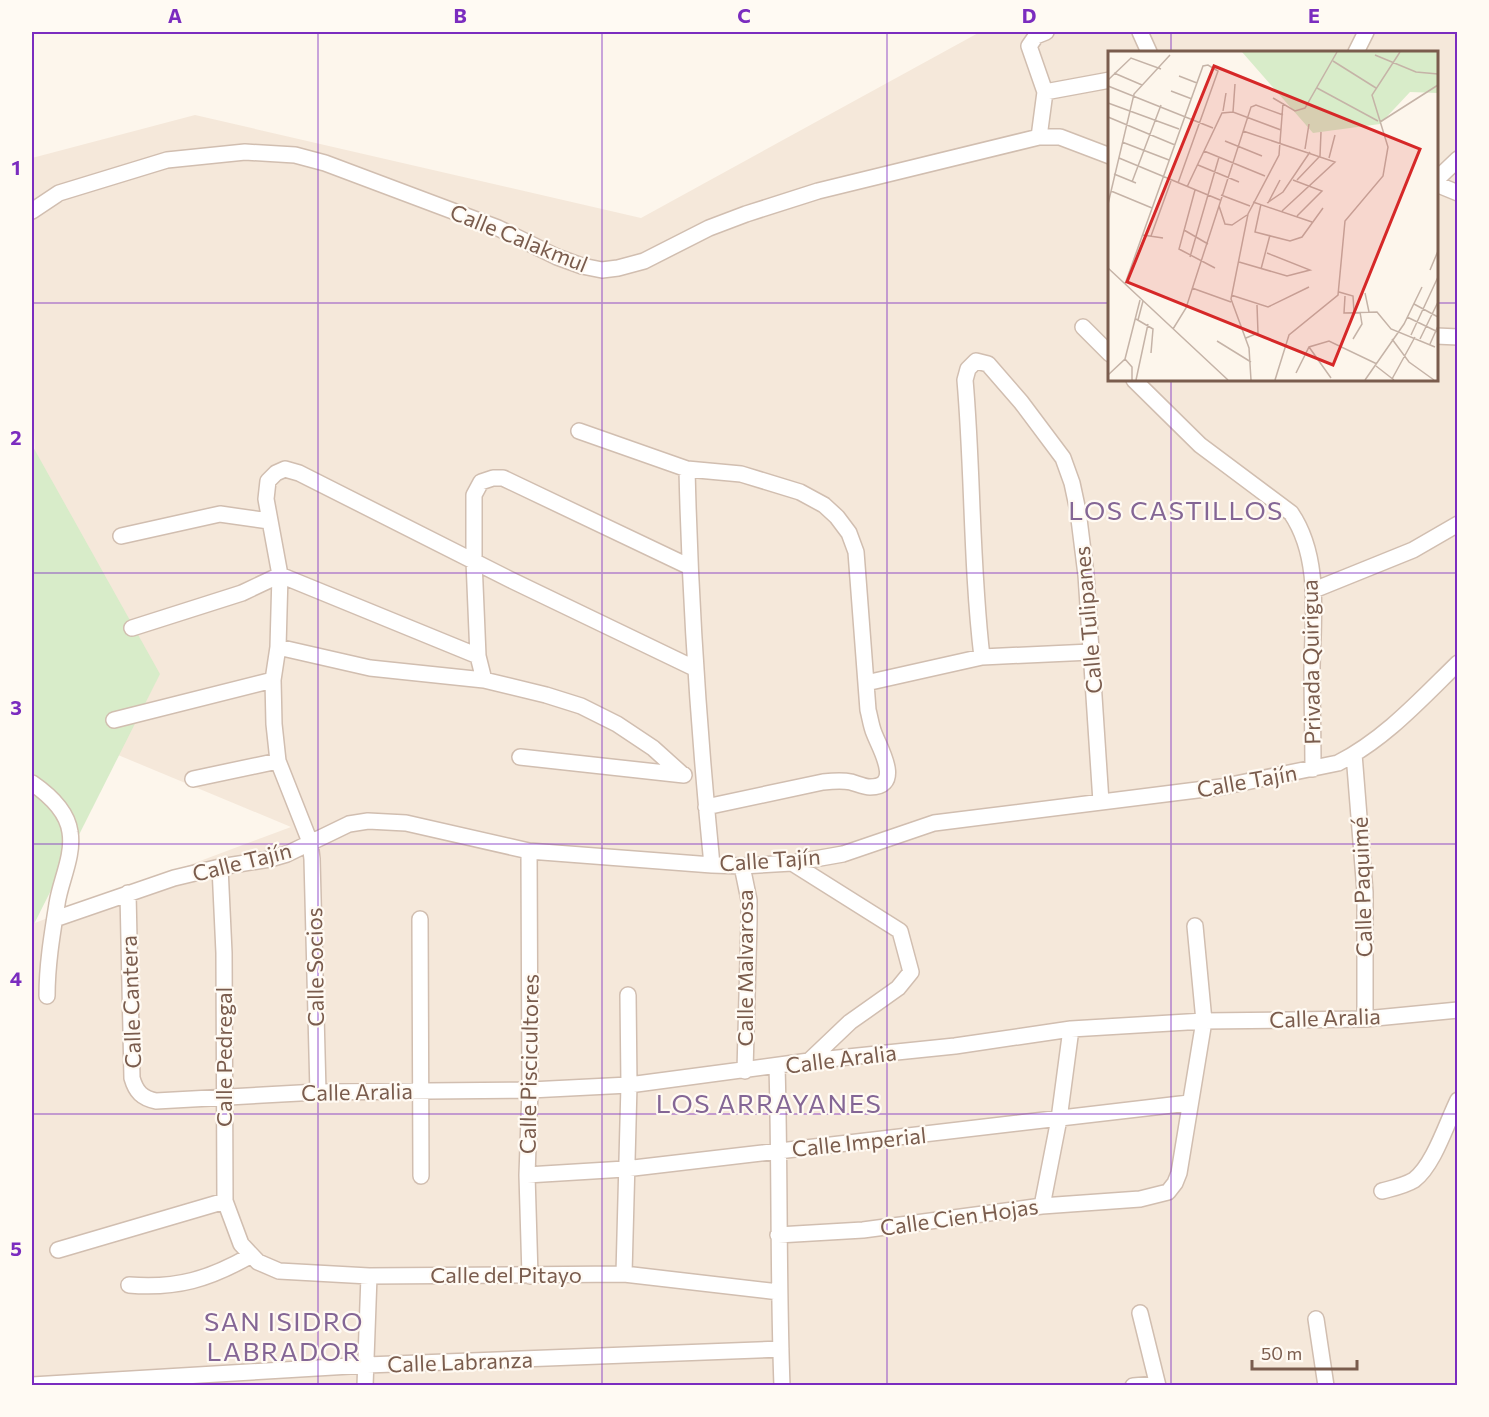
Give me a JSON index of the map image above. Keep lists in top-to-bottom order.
{
  "streets": {
    "street": [
      "Calle Calakmul",
      "Calle Tulipanes",
      "Privada Quirigua",
      "Calle Tajín",
      "Calle Paquimé",
      "Calle Socios",
      "Calle Malvarosa",
      "Calle Cantera",
      "Calle Aralia",
      "Calle Pedregal",
      "Calle Piscicultores",
      "Calle Imperial",
      "Calle Cien Hojas",
      "Calle del Pitayo",
      "Calle Labranza"
    ]
  },
  "crossings": [
    ["Calle Tulipanes", "Calle Tajín"],
    ["Privada Quirigua", "Calle Tajín"],
    ["Calle Tajín", "Calle Paquimé"],
    ["Calle Tajín", "Calle Socios"],
    ["Calle Tajín", "Calle Malvarosa"],
    ["Calle Tajín", "Calle Cantera"],
    ["Calle Tajín", "Calle Pedregal"],
    ["Calle Tajín", "Calle Piscicultores"],
    ["Calle Paquimé", "Calle Aralia"],
    ["Calle Socios", "Calle Aralia"],
    ["Calle Malvarosa", "Calle Aralia"],
    ["Calle Cantera", "Calle Aralia"],
    ["Calle Cantera", "Calle Pedregal"],
    ["Calle Aralia", "Calle Pedregal"],
    ["Calle Aralia", "Calle Piscicultores"],
    ["Calle Aralia", "Calle Cien Hojas"],
    ["Calle Pedregal", "Calle del Pitayo"],
    ["Calle Piscicultores", "Calle Imperial"],
    ["Calle Piscicultores", "Calle del Pitayo"],
    ["Calle Imperial", "Calle Cien Hojas"]
  ],
  "districts": ["LOS CASTILLOS", "LOS ARRAYANES", "SAN ISIDRO LABRADOR"],
  "scale_bar": "50 m",
  "grid": {
    "columns": [
      "A",
      "B",
      "C",
      "D",
      "E"
    ],
    "rows": [
      "1",
      "2",
      "3",
      "4",
      "5"
    ]
  }
}
